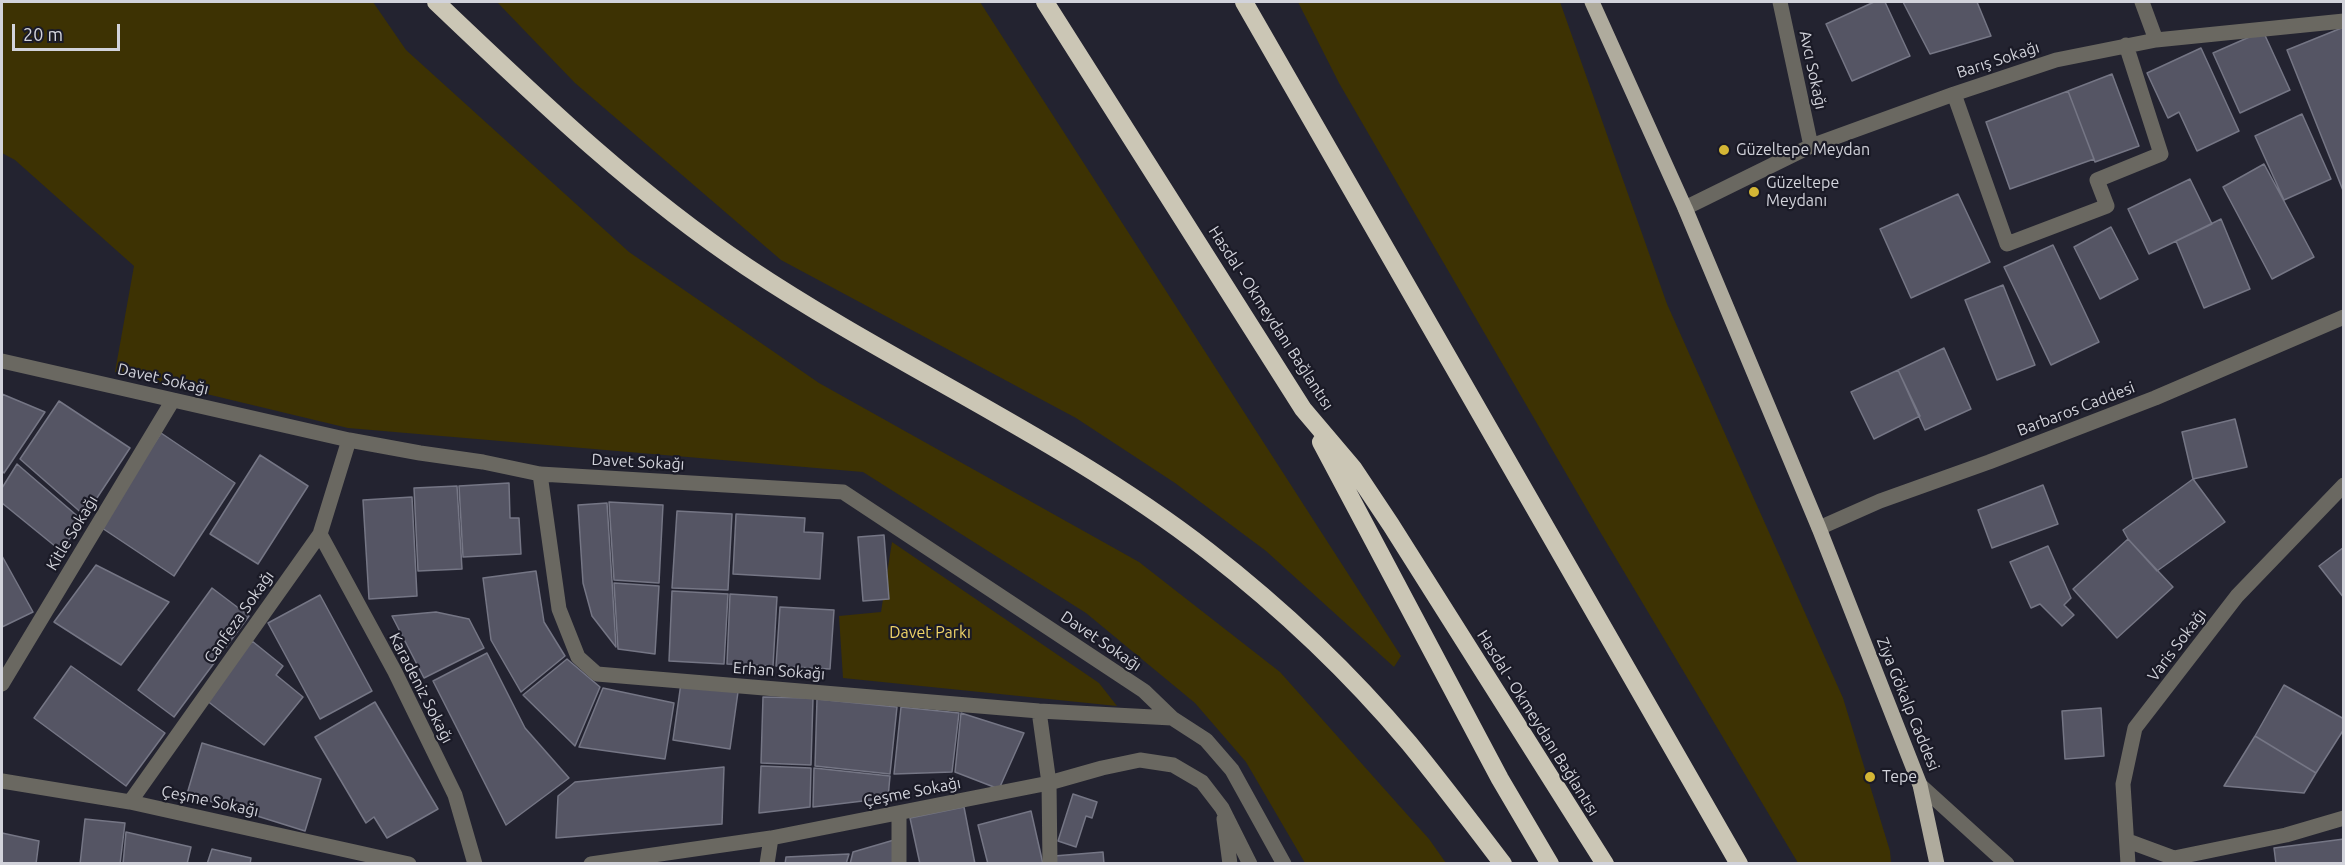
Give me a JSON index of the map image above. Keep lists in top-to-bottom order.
{
  "streets": {
    "highway": ["Hasdal - Okmeydanı Bağlantısı"],
    "main road": ["Ziya Gökalp Caddesi"],
    "street": [
      "Barış Sokağı",
      "Avcı Sokağı",
      "Davet Sokağı",
      "Barbaros Caddesi",
      "Kitle Sokağı",
      "Canfeza Sokağı",
      "Varis Sokağı",
      "Erhan Sokağı",
      "Karadeniz Sokağı",
      "Çeşme Sokağı"
    ]
  },
  "crossings": [
    ["Barış Sokağı", "Avcı Sokağı"],
    ["Barış Sokağı", "Ziya Gökalp Caddesi"],
    ["Davet Sokağı", "Kitle Sokağı"],
    ["Davet Sokağı", "Canfeza Sokağı"],
    ["Davet Sokağı", "Erhan Sokağı"],
    ["Barbaros Caddesi", "Ziya Gökalp Caddesi"],
    ["Canfeza Sokağı", "Karadeniz Sokağı"],
    ["Canfeza Sokağı", "Çeşme Sokağı"]
  ],
  "parks": ["Davet Parkı"],
  "places": ["Güzeltepe Meydan", "Güzeltepe Meydanı", "Tepe"],
  "scale_bar": "20 m"
}
